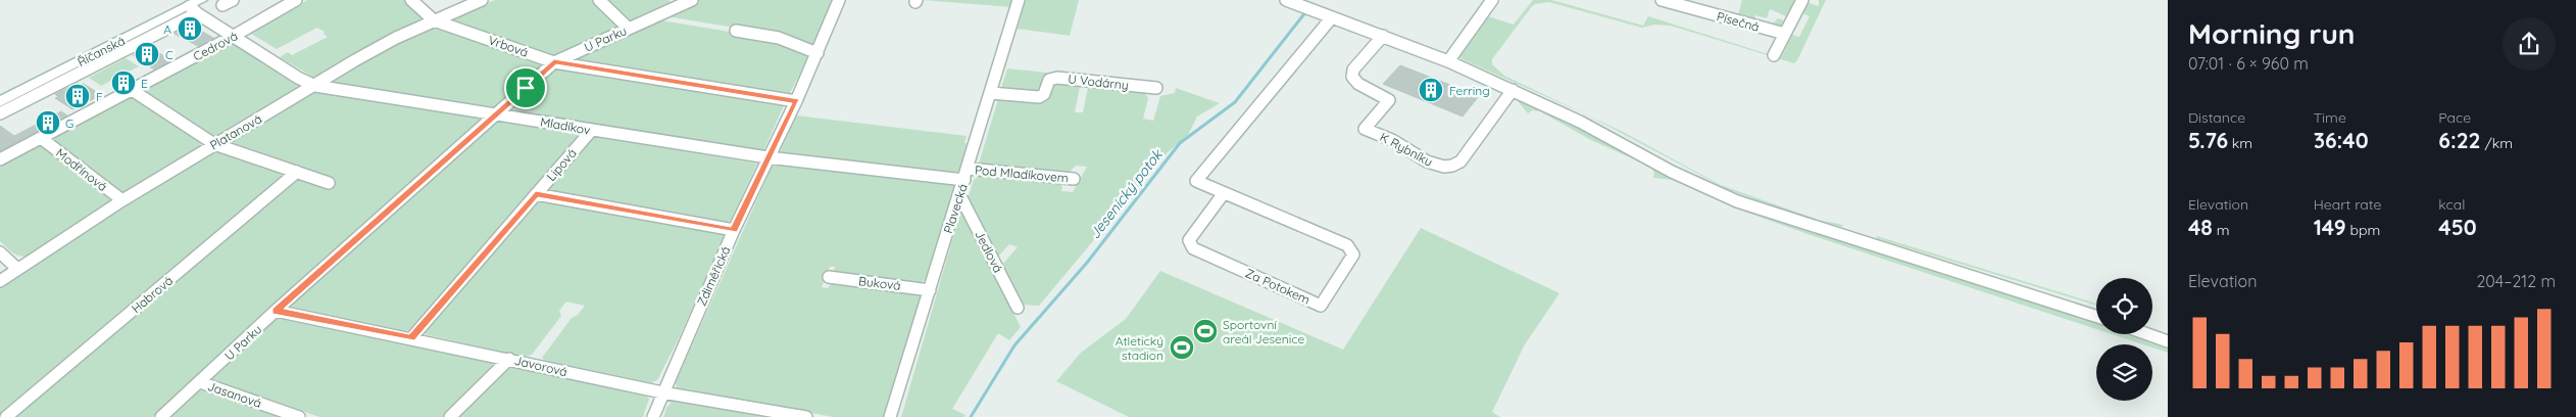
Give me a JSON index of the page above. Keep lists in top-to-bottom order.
{
  "streets": {
    "main road": ["Říčanská"],
    "street": [
      "Písečná",
      "U Parku",
      "Cedrová",
      "Vrbová",
      "U Vodárny",
      "Mladíkov",
      "Platanová",
      "K Rybníku",
      "Lipová",
      "Modřínová",
      "Pod Mladíkovem",
      "Plavecká",
      "Jedlová",
      "Zdiměřická",
      "Buková",
      "Za Potokem",
      "Habrová",
      "Javorová",
      "Jasanová"
    ]
  },
  "crossings": [
    ["U Parku", "Vrbová"],
    ["U Parku", "Mladíkov"],
    ["U Parku", "Javorová"],
    ["U Parku", "Jasanová"],
    ["Cedrová", "Mladíkov"],
    ["Cedrová", "Modřínová"],
    ["Vrbová", "Platanová"],
    ["Vrbová", "Zdiměřická"],
    ["Říčanská", "Mladíkov"],
    ["U Vodárny", "Plavecká"],
    ["Mladíkov", "Platanová"],
    ["Mladíkov", "Lipová"],
    ["Mladíkov", "Pod Mladíkovem"],
    ["Mladíkov", "Plavecká"],
    ["Mladíkov", "Zdiměřická"],
    ["Platanová", "Modřínová"],
    ["Lipová", "Javorová"],
    ["Pod Mladíkovem", "Plavecká"],
    ["Plavecká", "Jedlová"],
    ["Plavecká", "Buková"],
    ["Zdiměřická", "Javorová"]
  ],
  "water": ["Jesenický potok"],
  "places": {
    "building": [
      "A",
      "C",
      "E",
      "Ferring",
      "F",
      "G"
    ],
    "sports": ["Sportovní areál Jesenice", "Atletický stadion"]
  },
  "page": {
    "heading": ["Morning run", "07:01 · 6 × 960 m"],
    "stats": [
      ["Distance", "5.76 km"],
      ["Time", "36:40"],
      ["Pace", "6:22 /km"],
      ["Elevation", "48 m"],
      ["Heart rate", "149 bpm"],
      ["kcal", "450"]
    ],
    "chart": ["Elevation", "204–212 m"]
  }
}
